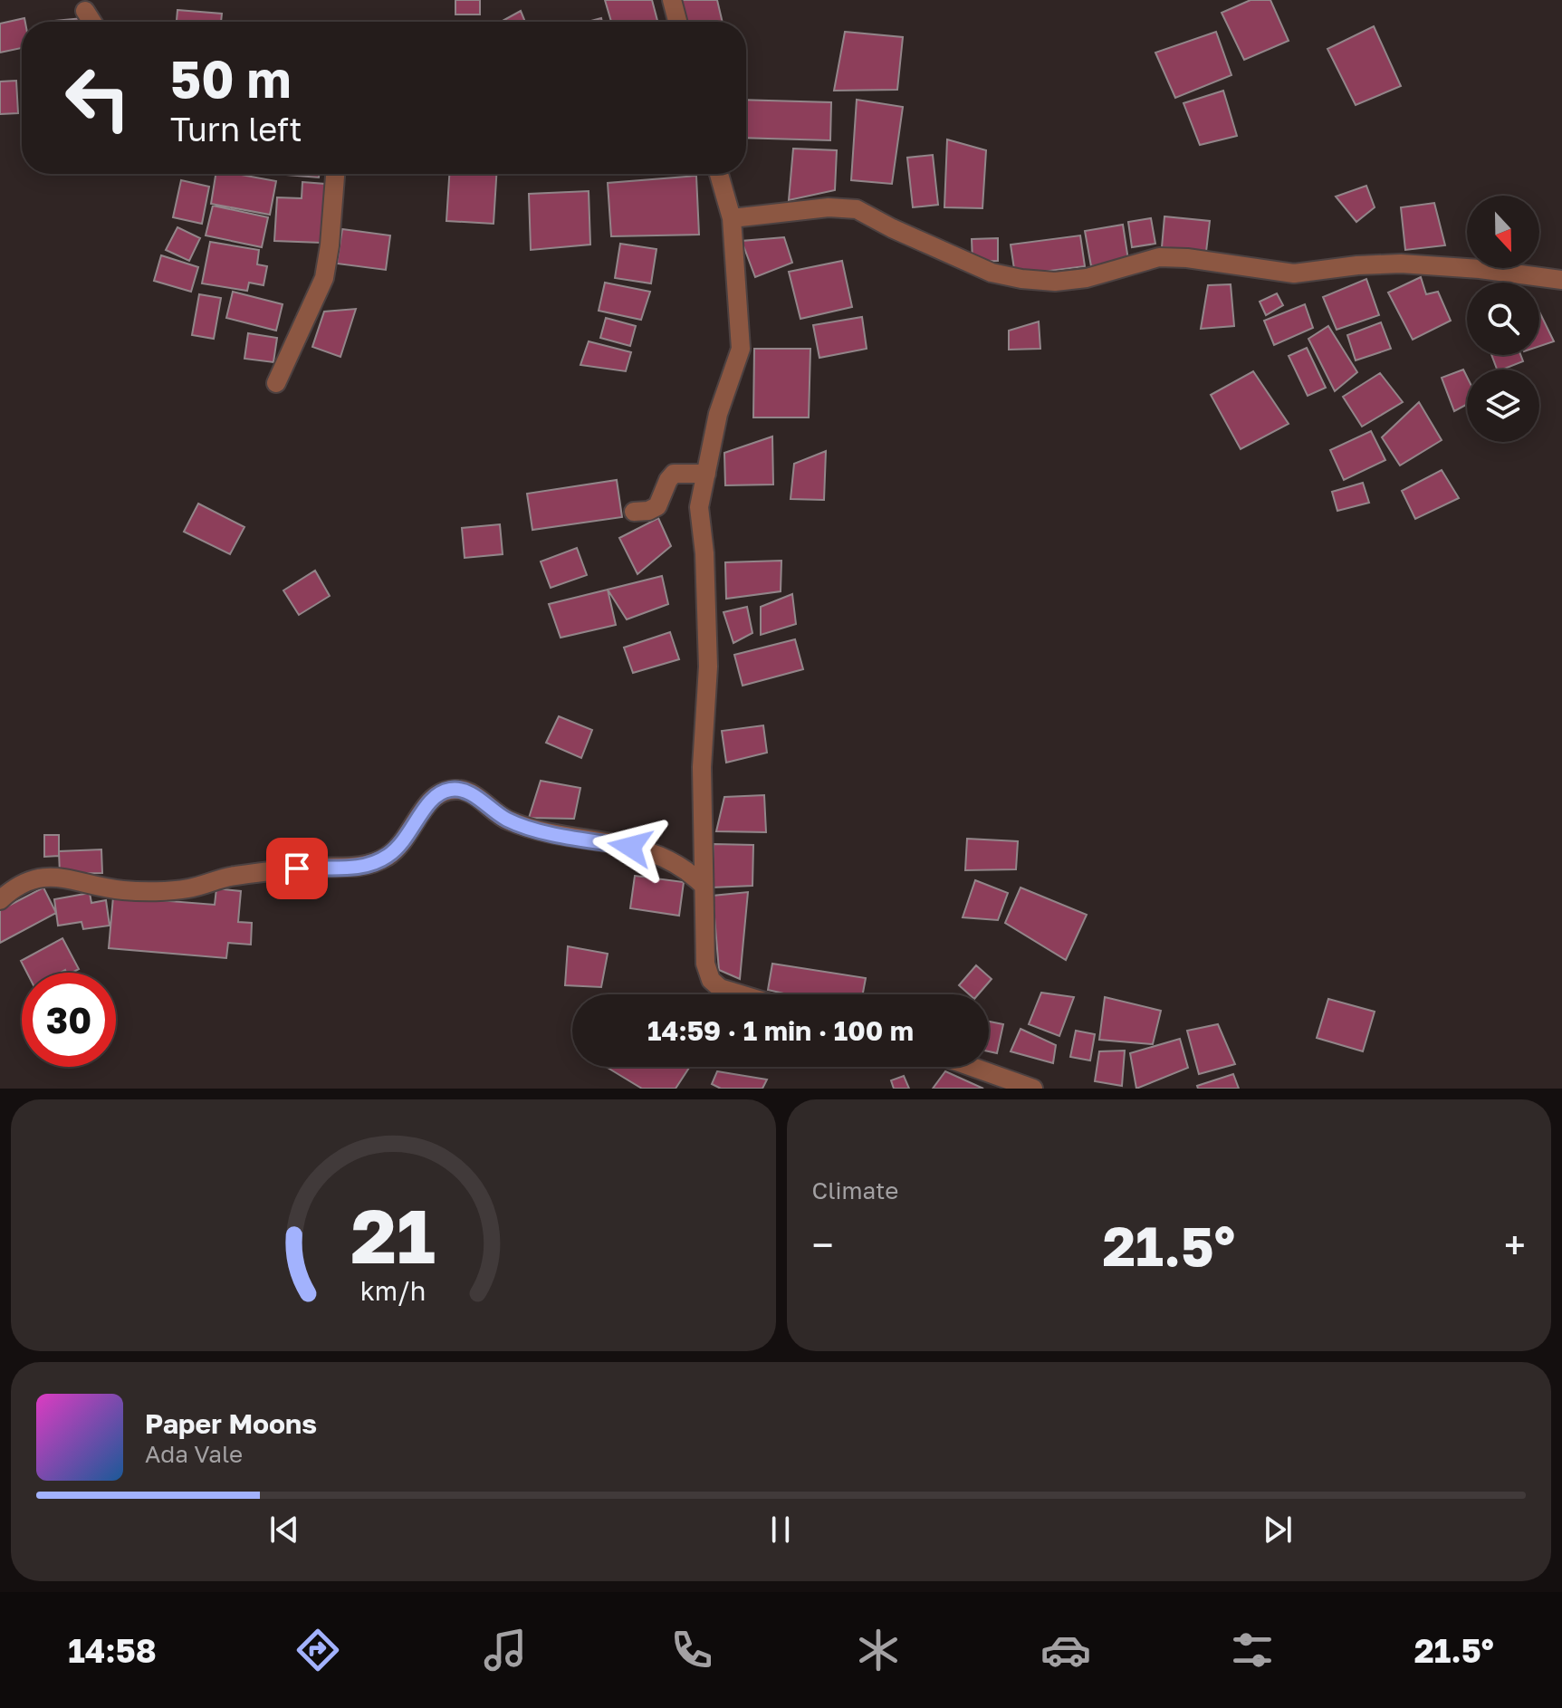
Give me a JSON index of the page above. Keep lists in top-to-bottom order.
{
  "north": "bottom",
  "page": {
    "turn": ["50 m", "Turn left"],
    "limit": "30",
    "trip": "14:59 · 1 min · 100 m",
    "tile": "Climate",
    "heat": ["−", "21.5°", "+"],
    "song": ["Paper Moons", "Ada Vale"],
    "tabs": ["14:58", "21.5°"],
    "gauge": ["21", "km/h"]
  }
}
